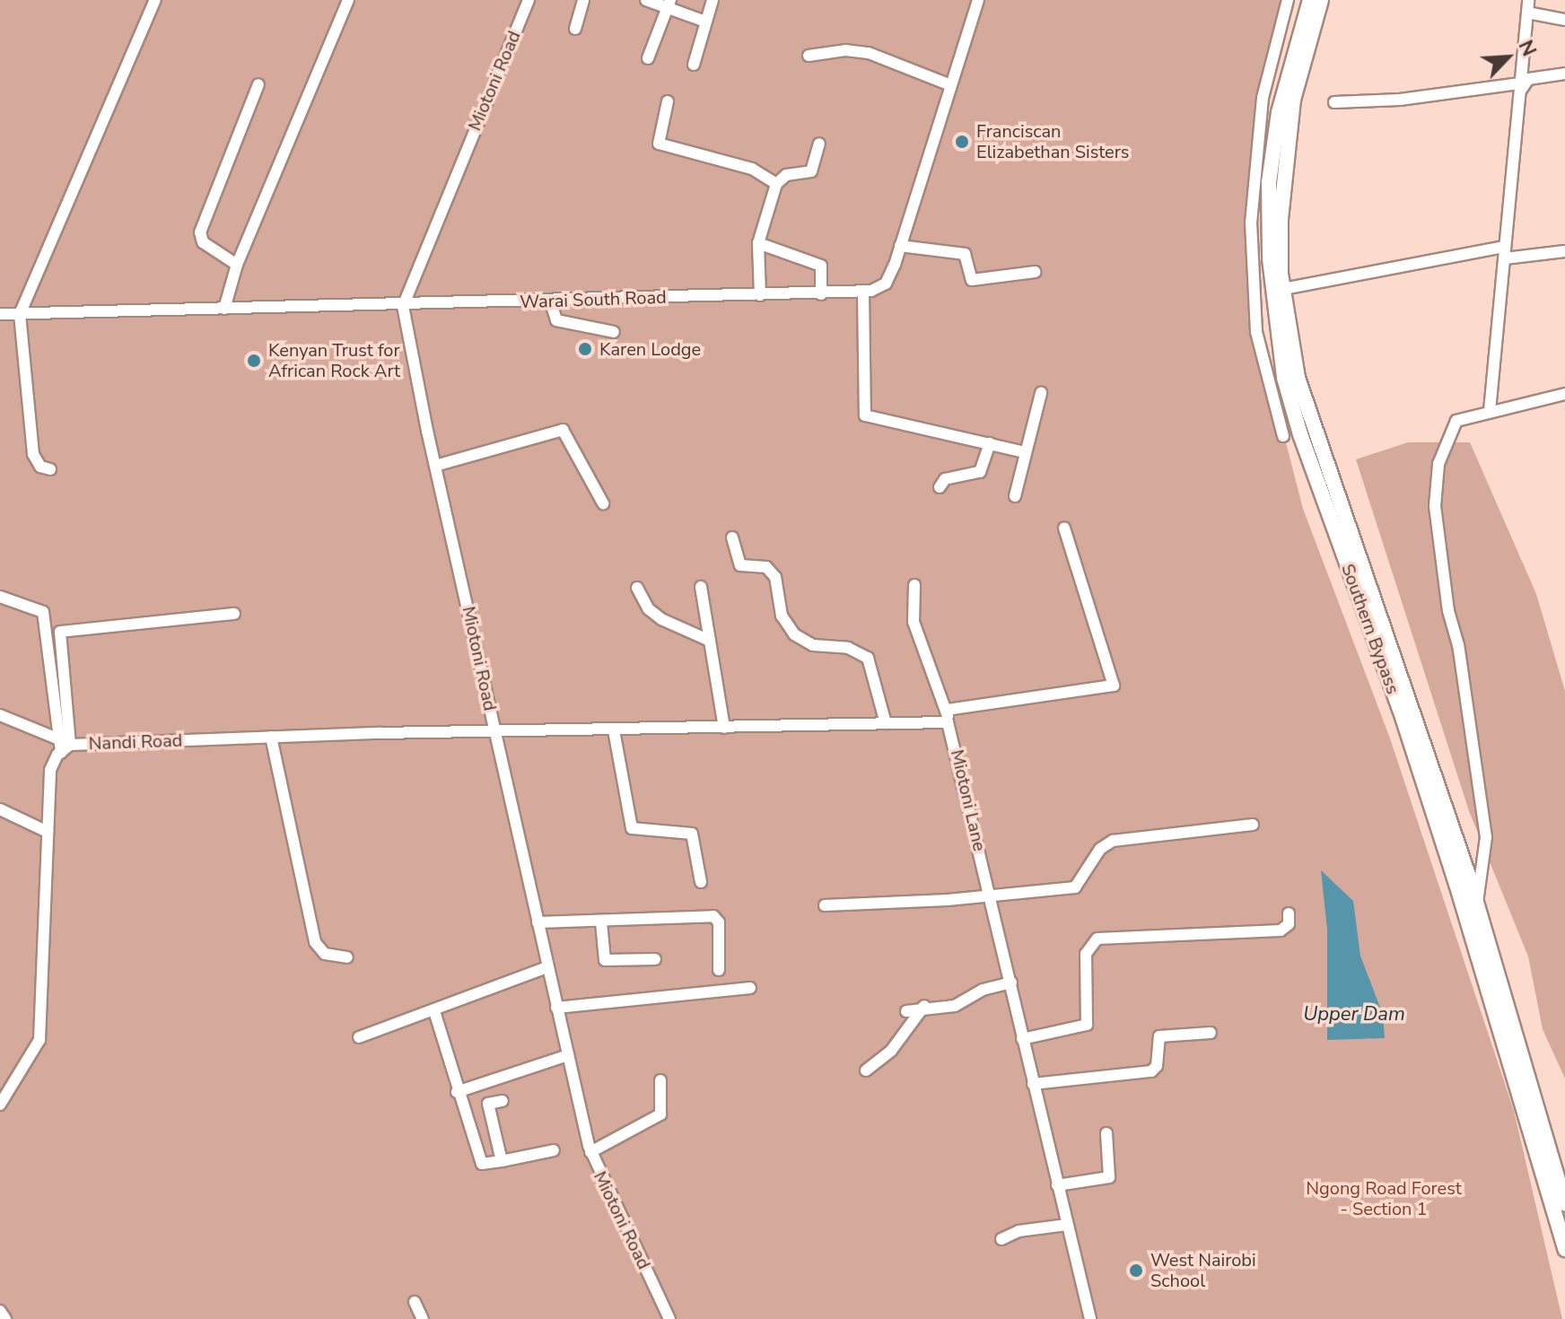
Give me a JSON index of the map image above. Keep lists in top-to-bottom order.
{
  "streets": {
    "highway": ["Southern Bypass"],
    "street": [
      "Miotoni Road",
      "Warai South Road",
      "Nandi Road",
      "Miotoni Lane"
    ]
  },
  "crossings": [
    ["Miotoni Road", "Warai South Road"],
    ["Miotoni Road", "Nandi Road"]
  ],
  "water": ["Upper Dam"],
  "parks": ["Ngong Road Forest - Section 1"],
  "places": [
    "Franciscan Elizabethan Sisters",
    "Karen Lodge",
    "Kenyan Trust for African Rock Art",
    "West Nairobi School"
  ],
  "north": "top right"
}
